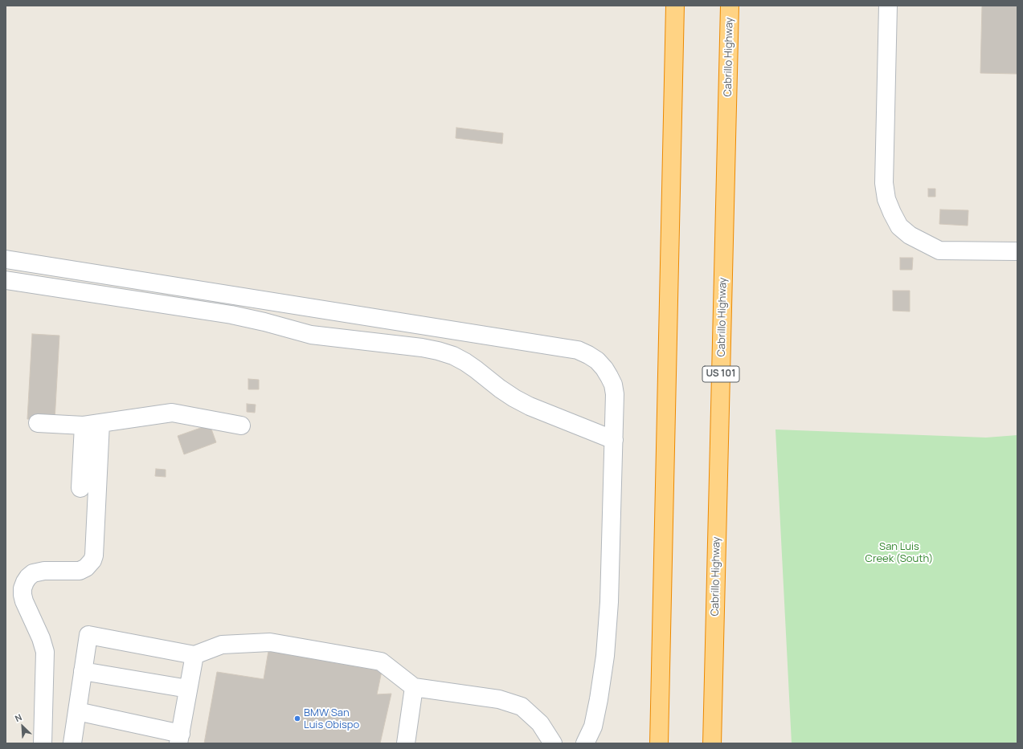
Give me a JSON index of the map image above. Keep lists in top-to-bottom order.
{
  "streets": {
    "highway": ["Cabrillo Highway", "US 101"]
  },
  "parks": ["San Luis Creek (South)"],
  "places": ["BMW San Luis Obispo"],
  "north": "top left"
}
